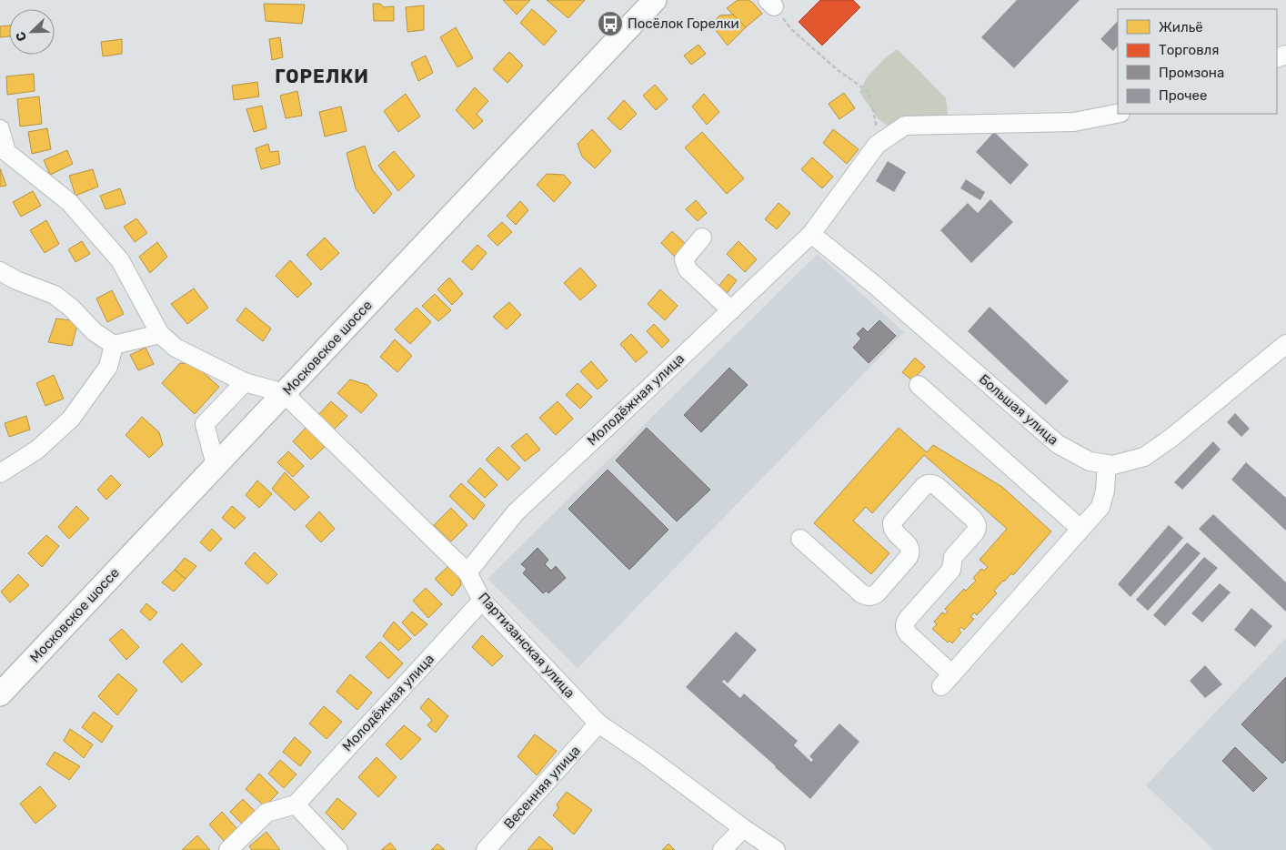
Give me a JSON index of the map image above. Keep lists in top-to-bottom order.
{
  "streets": {
    "main road": ["Московское шоссе"],
    "street": [
      "Молодёжная улица",
      "Большая улица",
      "Партизанская улица",
      "Весенняя улица"
    ]
  },
  "crossings": [
    ["Московское шоссе", "Партизанская улица"],
    ["Молодёжная улица", "Большая улица"],
    ["Молодёжная улица", "Партизанская улица"],
    ["Партизанская улица", "Весенняя улица"]
  ],
  "districts": ["ГОРЕЛКИ"],
  "places": {
    "bus stop": ["Посёлок Горелки"]
  },
  "legend": [
    "Жильё",
    "Торговля",
    "Промзона",
    "Прочее"
  ],
  "north": "bottom left"
}
